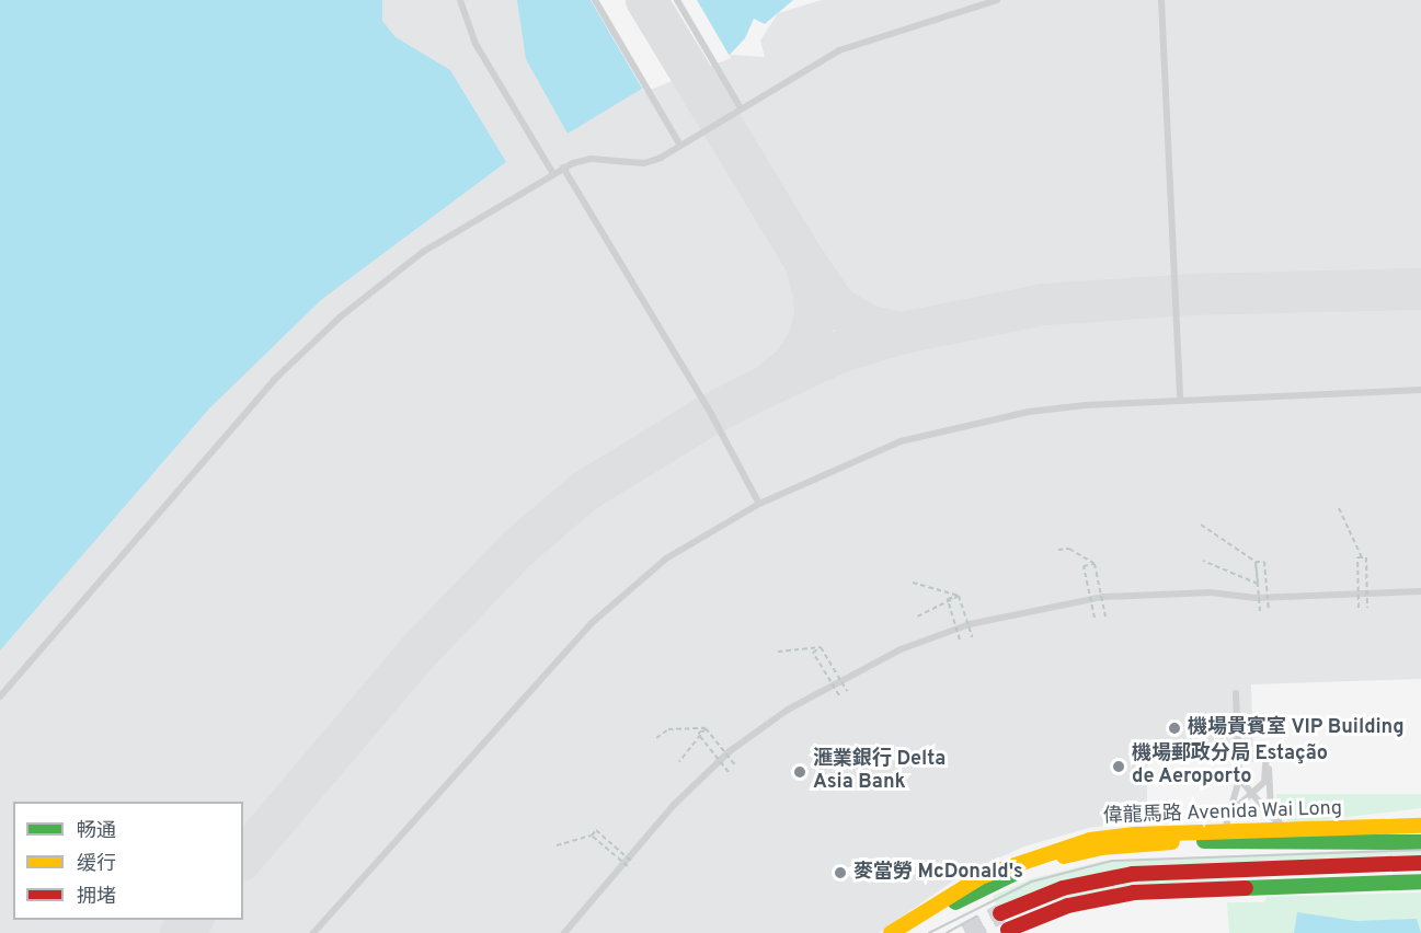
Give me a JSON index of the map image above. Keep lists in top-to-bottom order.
{
  "streets": {
    "street": ["偉龍馬路 Avenida Wai Long"]
  },
  "places": [
    "機場貴賓室 VIP Building",
    "機場郵政分局 Estação de Aeroporto",
    "滙業銀行 Delta Asia Bank",
    "麥當勞 McDonald's"
  ],
  "legend": ["畅通", "缓行", "拥堵"]
}
